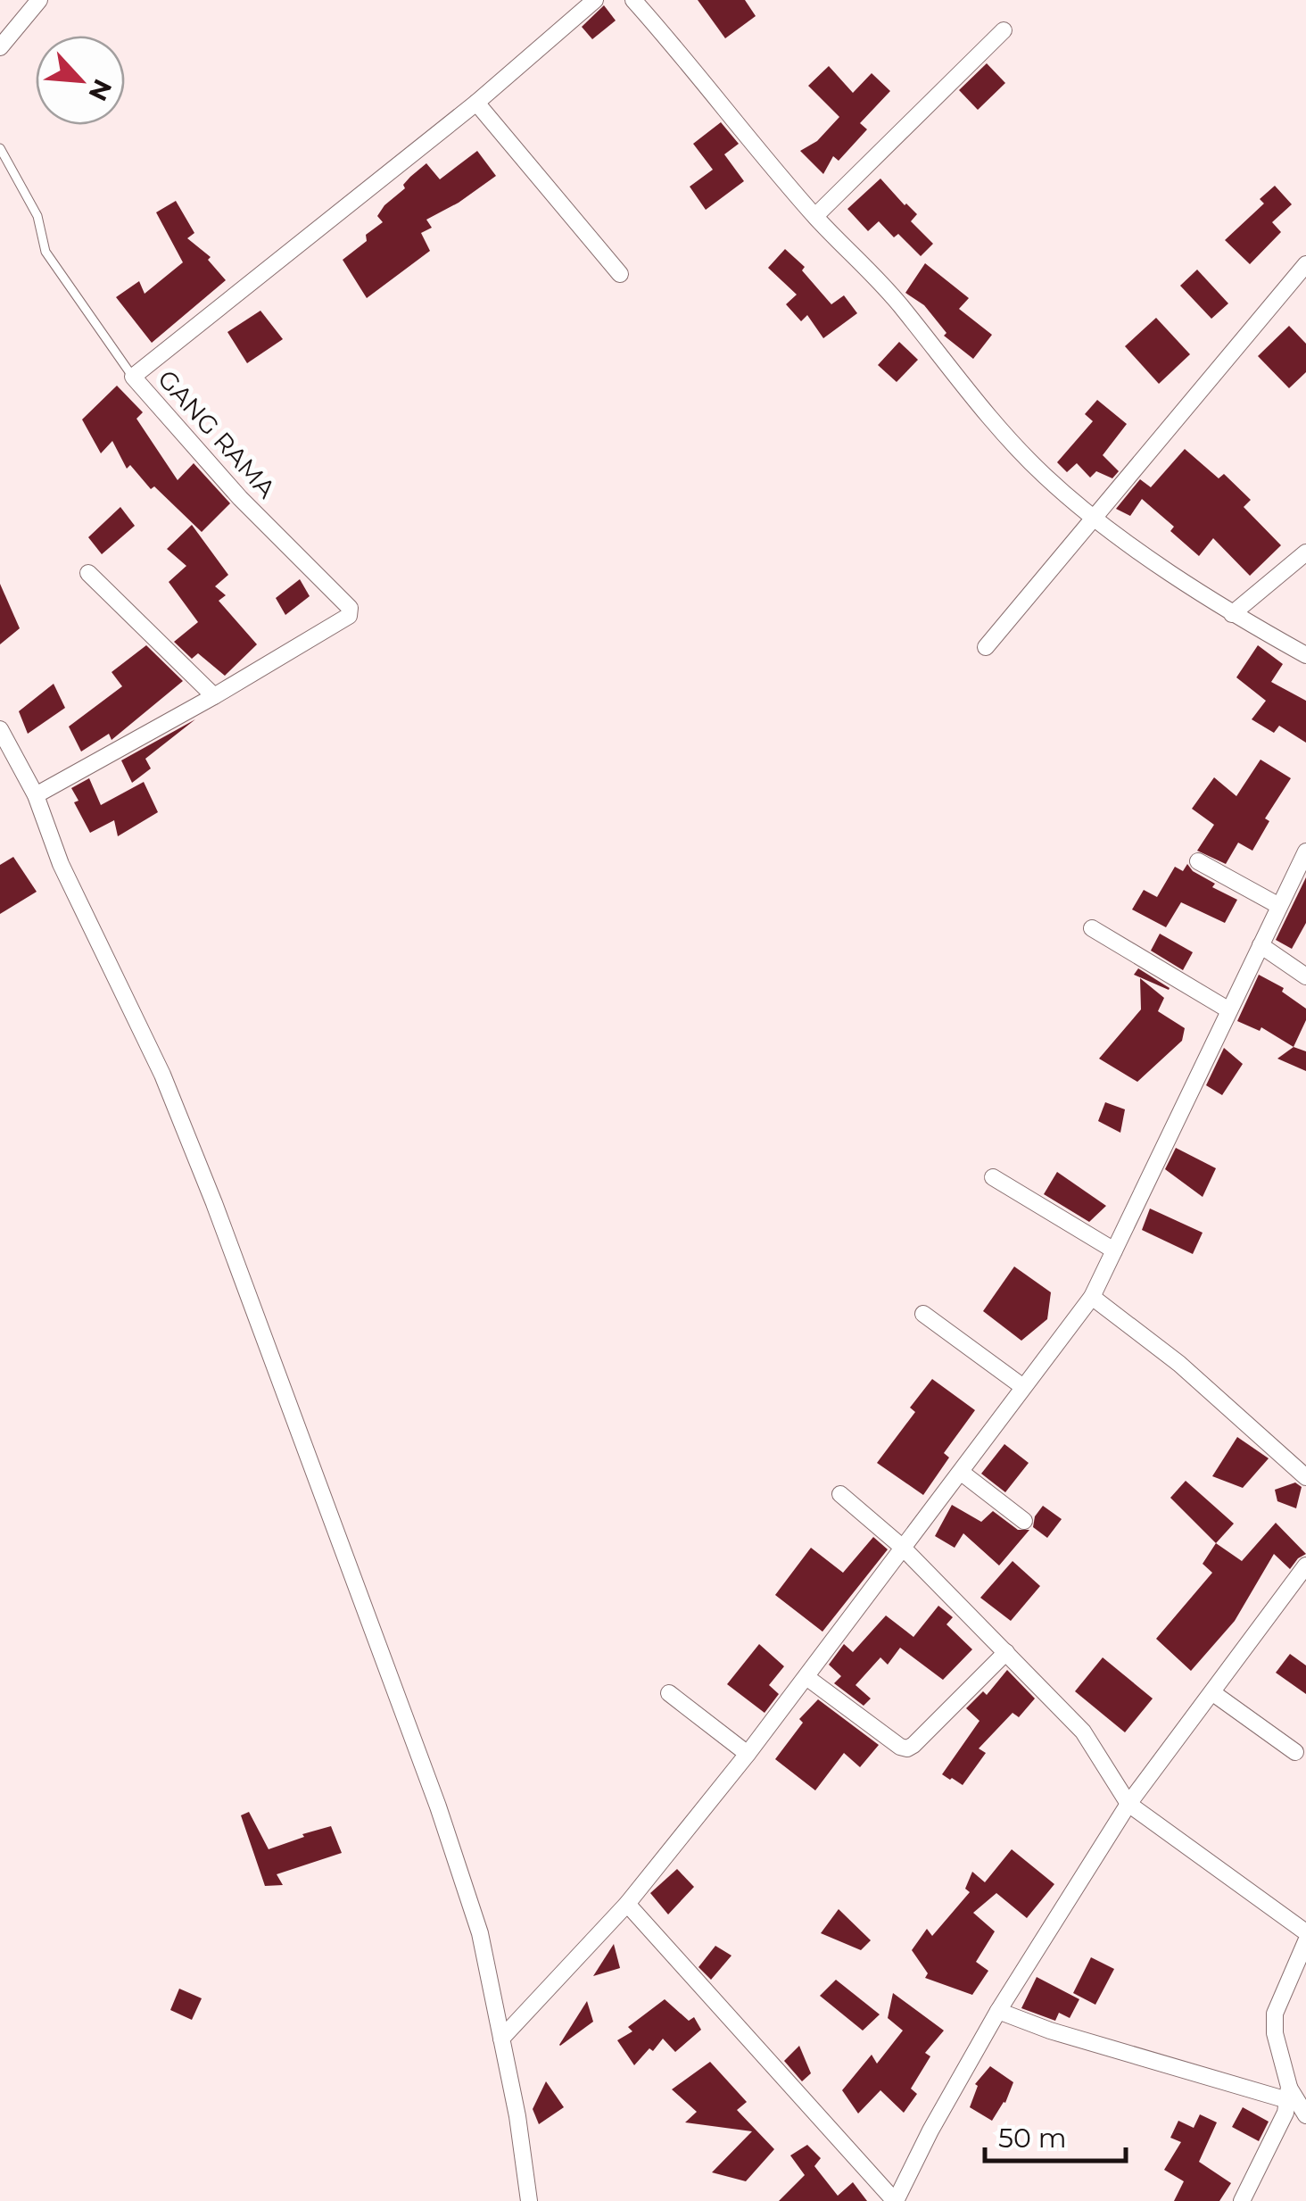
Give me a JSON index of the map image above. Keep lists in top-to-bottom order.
{
  "streets": {
    "street": ["GANG RAMA"]
  },
  "scale_bar": "50 m",
  "north": "bottom right"
}
